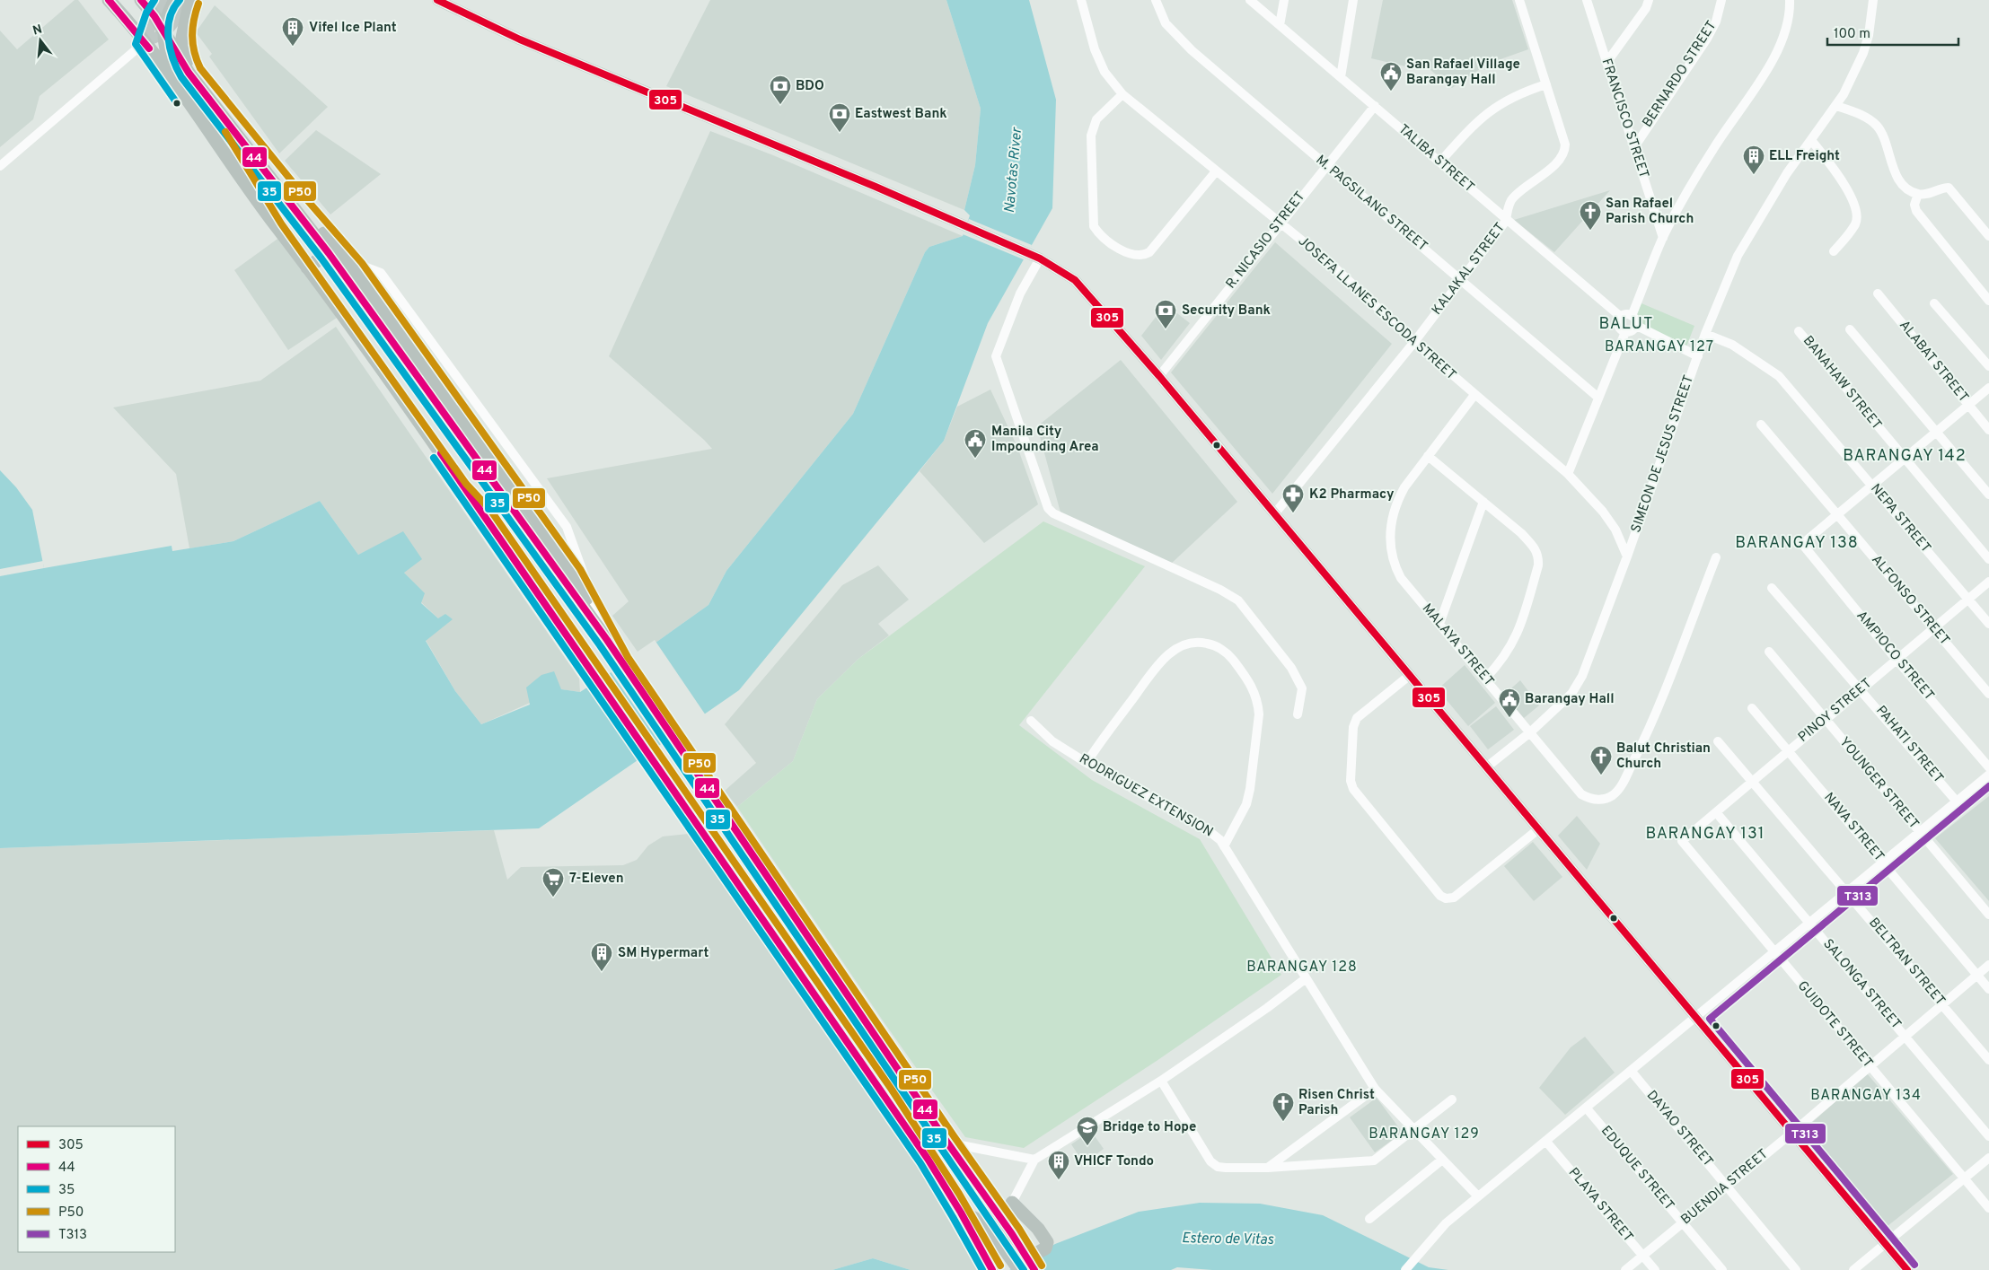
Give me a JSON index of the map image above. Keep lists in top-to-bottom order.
{
  "streets": {
    "street": [
      "BERNARDO STREET",
      "FRANCISCO STREET",
      "TALIBA STREET",
      "M. PAGSILANG STREET",
      "R. NICASIO STREET",
      "KALAKAL STREET",
      "JOSEFA LLANES ESCODA STREET",
      "ALABAT STREET",
      "BANAHAW STREET",
      "SIMEON DE JESUS STREET",
      "NEPA STREET",
      "ALFONSO STREET",
      "MALAYA STREET",
      "AMPIOCO STREET",
      "PINOY STREET",
      "PAHATI STREET",
      "YOUNGER STREET",
      "RODRIGUEZ EXTENSION",
      "NAVA STREET",
      "BELTRAN STREET",
      "SALONGA STREET",
      "GUIDOTE STREET",
      "DAYAO STREET",
      "EDUQUE STREET",
      "BUENDIA STREET",
      "PLAYA STREET"
    ]
  },
  "crossings": [
    ["BERNARDO STREET", "FRANCISCO STREET"],
    ["TALIBA STREET", "R. NICASIO STREET"],
    ["TALIBA STREET", "KALAKAL STREET"],
    ["M. PAGSILANG STREET", "R. NICASIO STREET"],
    ["M. PAGSILANG STREET", "KALAKAL STREET"],
    ["R. NICASIO STREET", "JOSEFA LLANES ESCODA STREET"],
    ["KALAKAL STREET", "JOSEFA LLANES ESCODA STREET"],
    ["JOSEFA LLANES ESCODA STREET", "SIMEON DE JESUS STREET"],
    ["JOSEFA LLANES ESCODA STREET", "MALAYA STREET"],
    ["SIMEON DE JESUS STREET", "NEPA STREET"],
    ["SIMEON DE JESUS STREET", "MALAYA STREET"],
    ["NEPA STREET", "PINOY STREET"],
    ["ALFONSO STREET", "AMPIOCO STREET"],
    ["ALFONSO STREET", "PINOY STREET"],
    ["AMPIOCO STREET", "PINOY STREET"],
    ["PINOY STREET", "PAHATI STREET"],
    ["PINOY STREET", "YOUNGER STREET"],
    ["PINOY STREET", "NAVA STREET"],
    ["PINOY STREET", "BELTRAN STREET"],
    ["PINOY STREET", "SALONGA STREET"],
    ["PINOY STREET", "GUIDOTE STREET"],
    ["NAVA STREET", "BUENDIA STREET"],
    ["BELTRAN STREET", "BUENDIA STREET"],
    ["SALONGA STREET", "BUENDIA STREET"],
    ["GUIDOTE STREET", "BUENDIA STREET"],
    ["DAYAO STREET", "BUENDIA STREET"],
    ["EDUQUE STREET", "BUENDIA STREET"],
    ["BUENDIA STREET", "PLAYA STREET"]
  ],
  "districts": [
    "BALUT",
    "BARANGAY 127",
    "BARANGAY 142",
    "BARANGAY 138",
    "BARANGAY 131",
    "BARANGAY 128",
    "BARANGAY 134",
    "BARANGAY 129"
  ],
  "water": ["Navotas River", "Estero de Vitas"],
  "places": {
    "building": [
      "Vifel Ice Plant",
      "ELL Freight",
      "SM Hypermart",
      "VHICF Tondo"
    ],
    "public building": ["San Rafael Village Barangay Hall", "Manila City Impounding Area", "Barangay Hall"],
    "bank": ["BDO", "Eastwest Bank", "Security Bank"],
    "church": ["San Rafael Parish Church", "Balut Christian Church", "Risen Christ Parish"],
    "pharmacy": ["K2 Pharmacy"],
    "supermarket": ["7-Eleven"],
    "school or university": ["Bridge to Hope"]
  },
  "lines": [
    "transit line 305",
    "transit line 44",
    "transit line 35",
    "transit line P50",
    "transit line T313"
  ],
  "legend": [
    "305",
    "44",
    "35",
    "P50",
    "T313"
  ],
  "scale_bar": "100 m",
  "north": "top"
}
